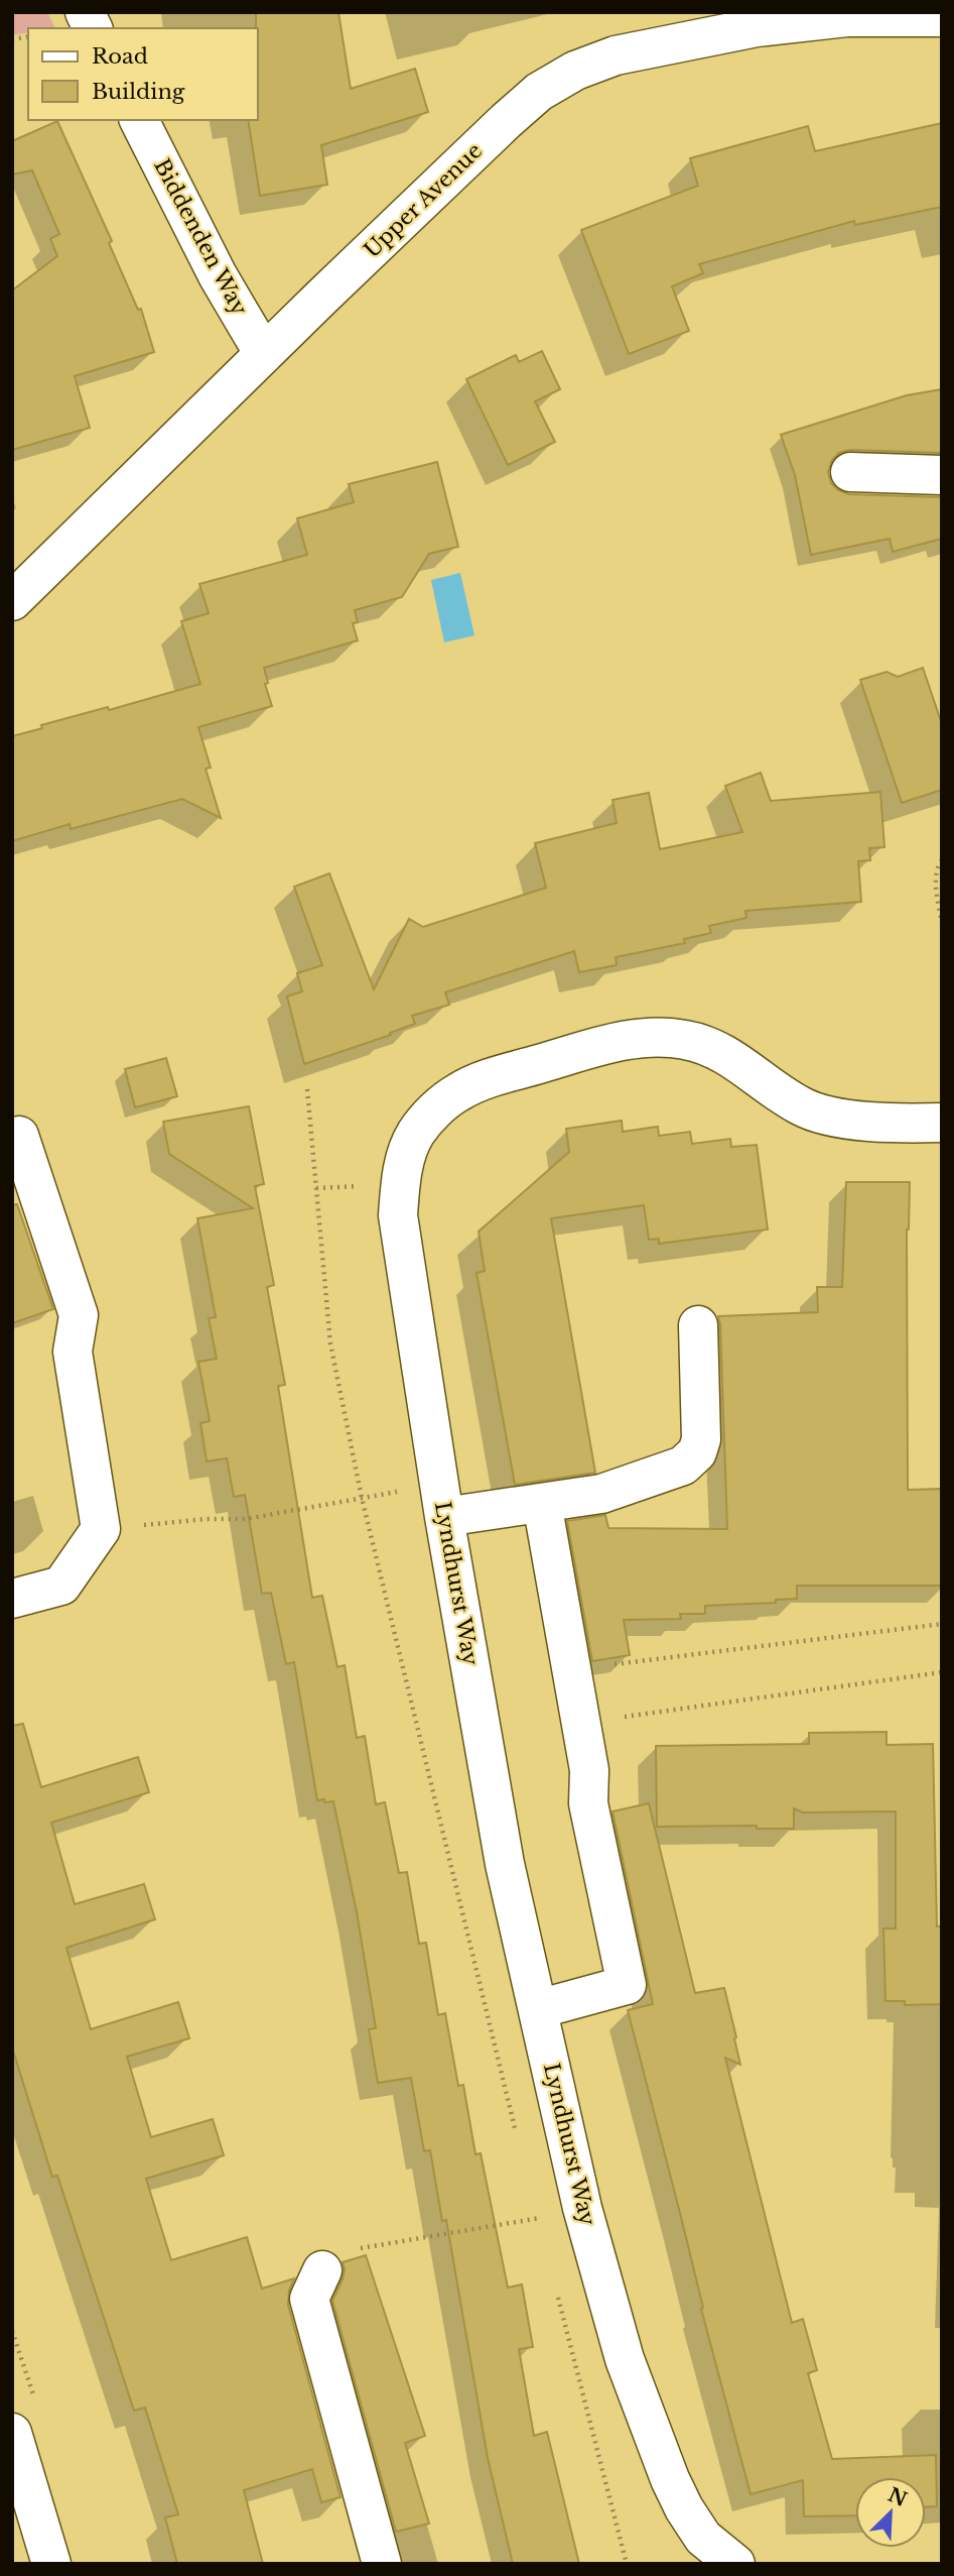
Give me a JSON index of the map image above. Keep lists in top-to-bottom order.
{
  "streets": {
    "street": ["Upper Avenue", "Biddenden Way", "Lyndhurst Way"]
  },
  "crossings": [
    ["Upper Avenue", "Biddenden Way"]
  ],
  "legend": ["Road", "Building"],
  "north": "top right"
}
